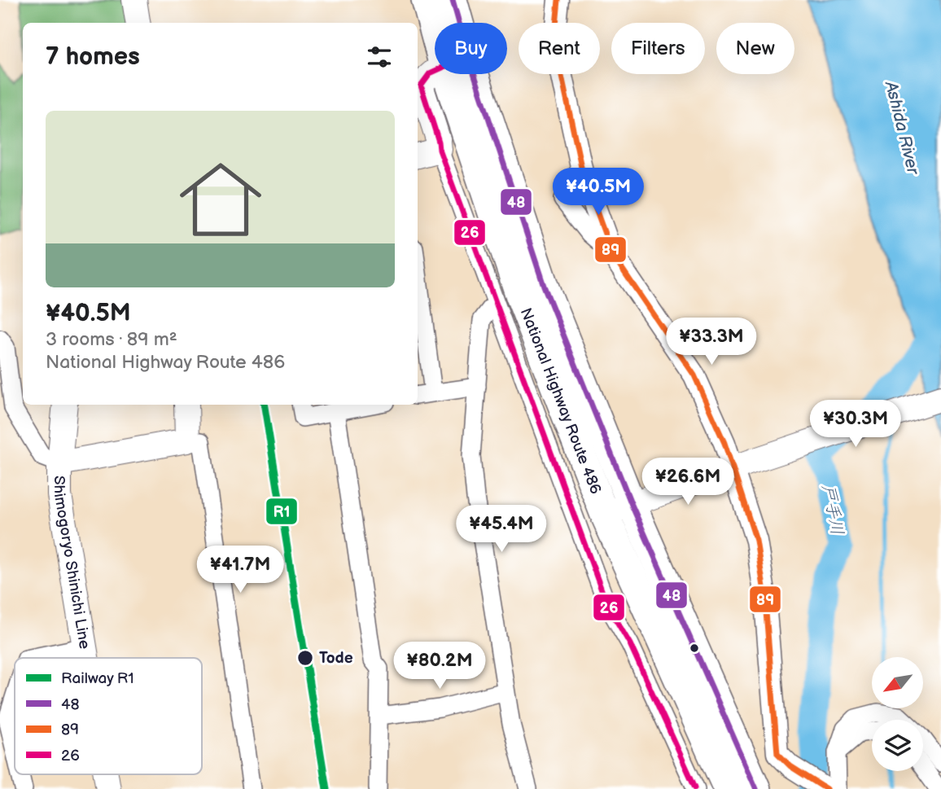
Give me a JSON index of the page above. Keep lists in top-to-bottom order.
{
  "streets": {
    "highway": ["National Highway Route 486"],
    "main road": ["Shimogoryo Shinichi Line"]
  },
  "water": ["Ashida River", "戸手川"],
  "places": ["Tode"],
  "lines": [
    "transit line 48",
    "transit line 89",
    "transit line 26",
    "rail line R1"
  ],
  "legend": [
    "Railway R1",
    "48",
    "89",
    "26"
  ],
  "north": "bottom left",
  "page": {
    "chip": [
      "Buy",
      "Rent",
      "Filters",
      "New"
    ],
    "heading": "7 homes",
    "list": [
      {
        "name": "¥40.5M",
        "note": "3 rooms · 89 m² · National Highway Route 486"
      }
    ],
    "price": [
      "¥40.5M",
      "¥33.3M",
      "¥30.3M",
      "¥26.6M",
      "¥45.4M",
      "¥41.7M",
      "¥80.2M"
    ]
  }
}
